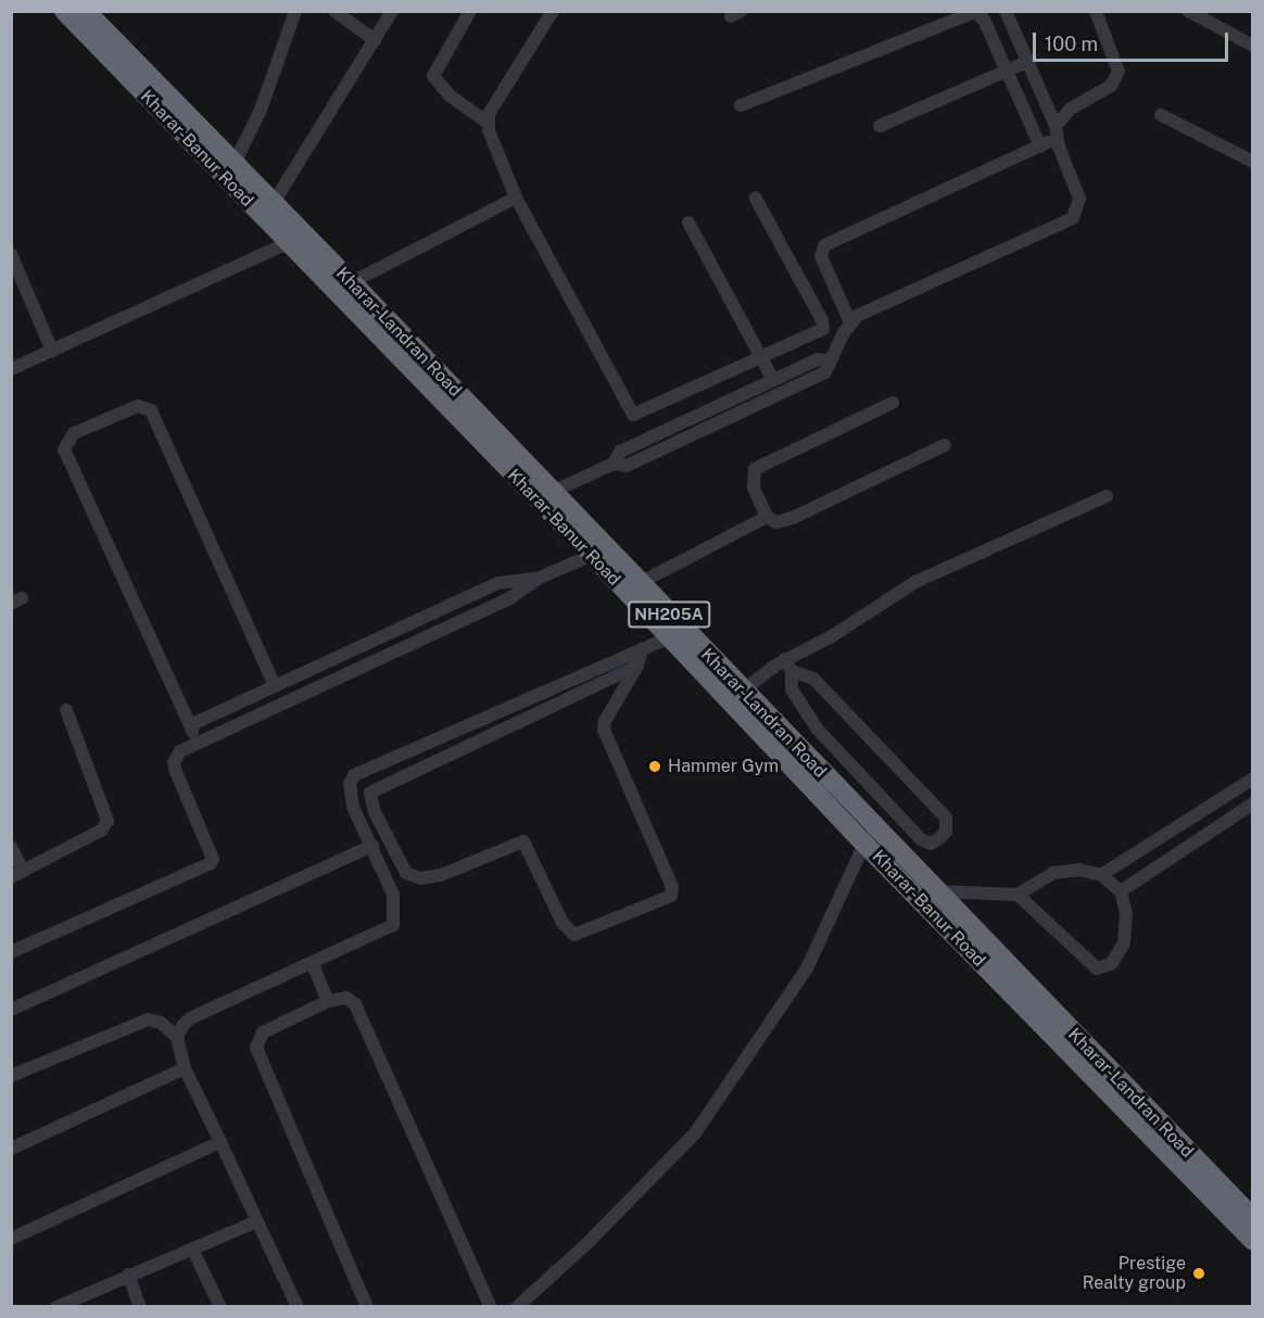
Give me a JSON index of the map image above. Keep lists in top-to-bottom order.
{
  "streets": {
    "highway": ["Kharar-Banur Road", "Kharar-Landran Road", "NH205A"]
  },
  "crossings": [
    ["Kharar-Banur Road", "Kharar-Landran Road"]
  ],
  "places": ["Hammer Gym", "Prestige Realty group"],
  "scale_bar": "100 m"
}
